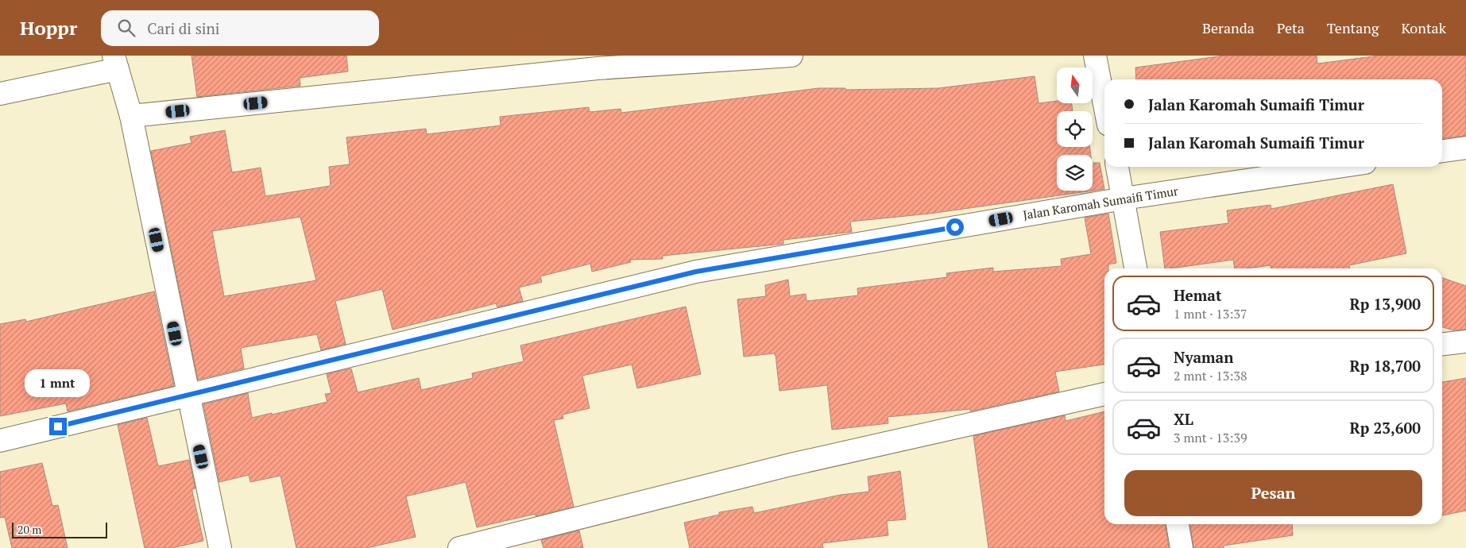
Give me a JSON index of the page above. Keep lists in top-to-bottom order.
{
  "streets": {
    "street": ["Jalan Karomah Sumaifi Timur"]
  },
  "scale_bar": "20 m",
  "north": "top",
  "page": {
    "header": "Hoppr",
    "search": "Cari di sini",
    "nav": [
      "Beranda",
      "Peta",
      "Tentang",
      "Kontak"
    ],
    "banner": ["Jalan Karomah Sumaifi Timur", "Jalan Karomah Sumaifi Timur"],
    "list": [
      {
        "name": "Hemat",
        "note": "1 mnt · 13:37",
        "value": "Rp 13,900"
      },
      {
        "name": "Nyaman",
        "note": "2 mnt · 13:38",
        "value": "Rp 18,700"
      },
      {
        "name": "XL",
        "note": "3 mnt · 13:39",
        "value": "Rp 23,600"
      }
    ],
    "bubble": "1 mnt",
    "buttons": "Pesan",
    "scale": "20 m"
  }
}
